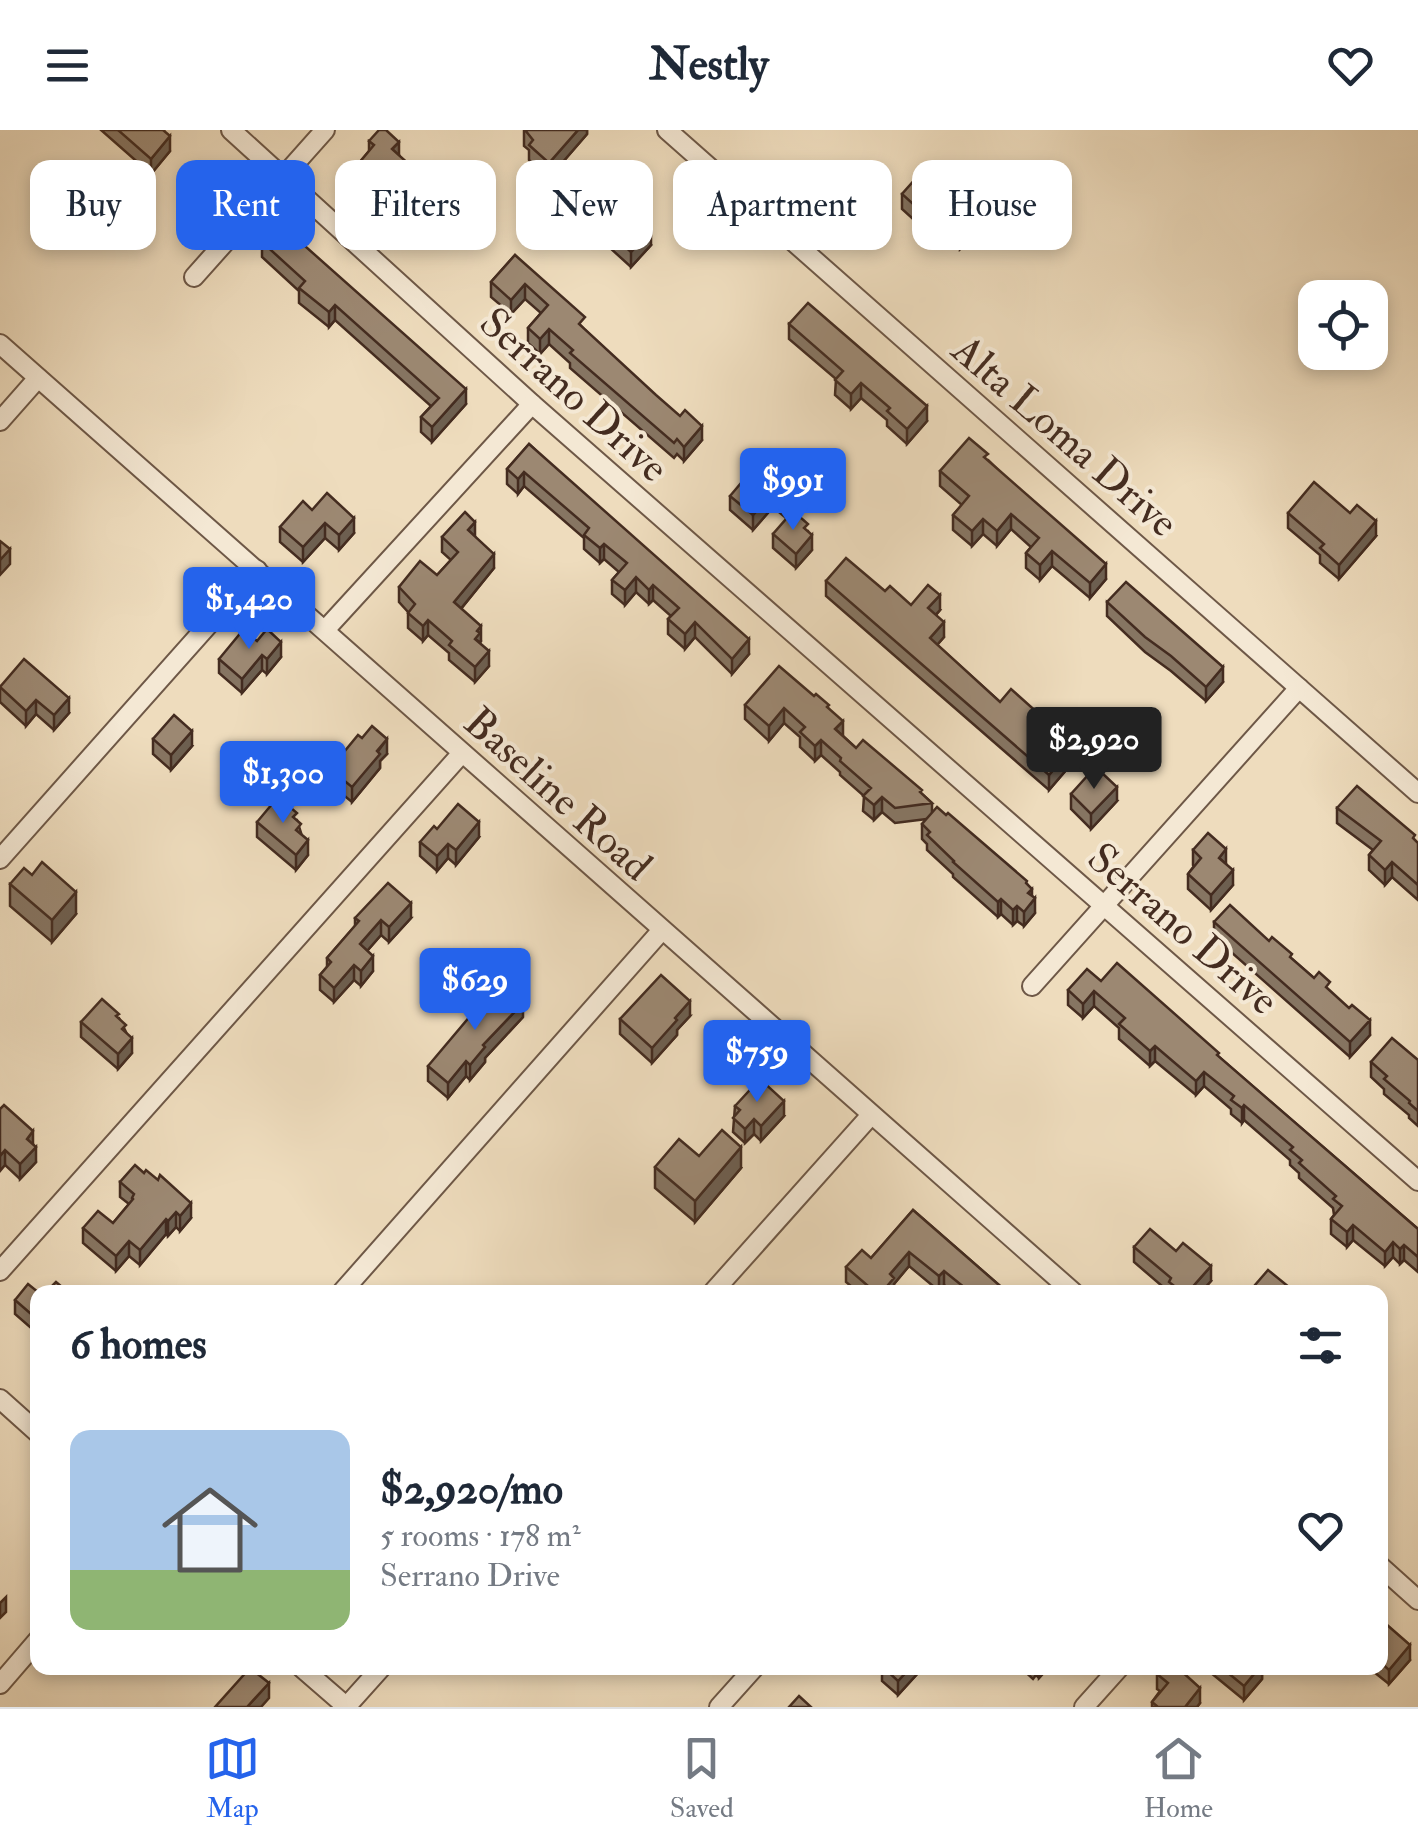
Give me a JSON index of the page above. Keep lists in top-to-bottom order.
{
  "streets": {
    "street": ["Serrano Drive", "Alta Loma Drive", "Baseline Road"]
  },
  "page": {
    "header": "Nestly",
    "chip": [
      "Buy",
      "Rent",
      "Filters",
      "New",
      "Apartment",
      "House"
    ],
    "price": [
      "$991",
      "$1,420",
      "$2,920",
      "$1,300",
      "$629",
      "$759"
    ],
    "heading": "6 homes",
    "list": [
      {
        "name": "$2,920/mo",
        "note": "5 rooms · 178 m² · Serrano Drive"
      }
    ],
    "tabs": ["Map", "Saved", "Home"]
  }
}
